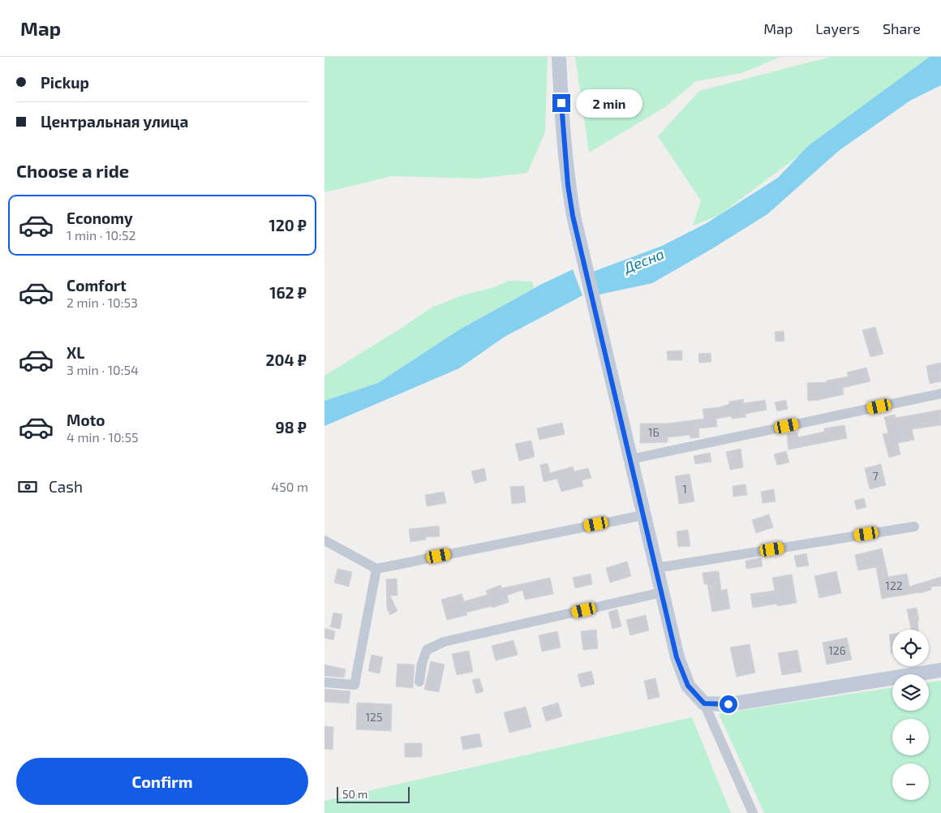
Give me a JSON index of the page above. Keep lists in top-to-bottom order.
{
  "water": ["Десна"],
  "house_numbers": [
    "1Б",
    "7",
    "1",
    "122",
    "126",
    "125"
  ],
  "scale_bar": "50 m",
  "page": {
    "header": "Map",
    "nav": ["Map", "Layers", "Share"],
    "banner": ["Pickup", "Центральная улица"],
    "bubble": "2 min",
    "heading": "Choose a ride",
    "list": [
      {
        "name": "Economy",
        "note": "1 min · 10:52",
        "value": "120 ₽"
      },
      {
        "name": "Comfort",
        "note": "2 min · 10:53",
        "value": "162 ₽"
      },
      {
        "name": "XL",
        "note": "3 min · 10:54",
        "value": "204 ₽"
      },
      {
        "name": "Moto",
        "note": "4 min · 10:55",
        "value": "98 ₽"
      }
    ],
    "pay": ["Cash", "450 m"],
    "map_buttons": ["+", "−"],
    "buttons": "Confirm",
    "scale": "50 m"
  }
}
